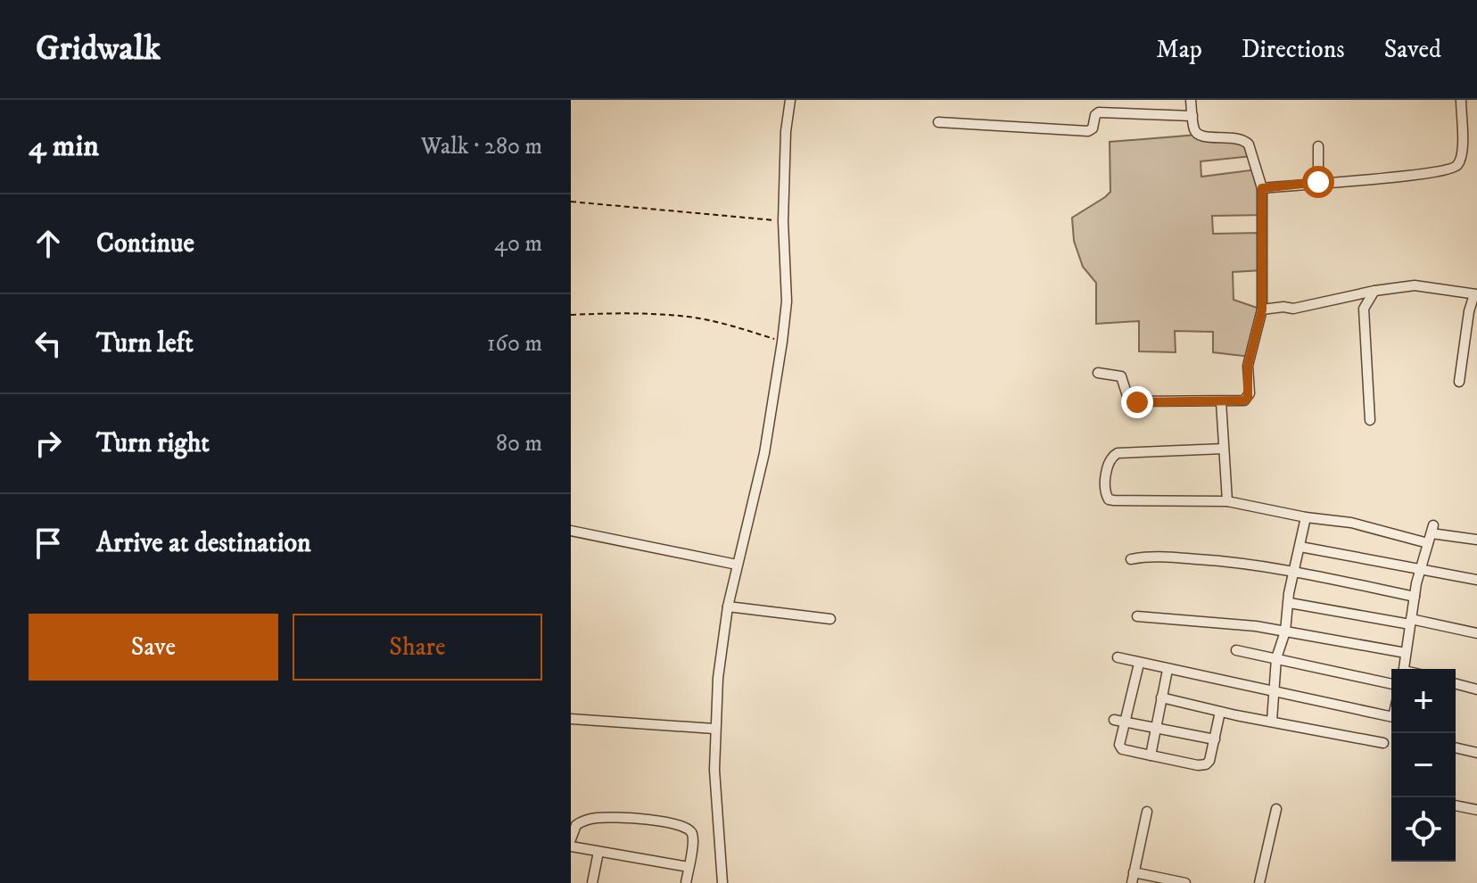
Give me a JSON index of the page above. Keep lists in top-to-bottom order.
{
  "page": {
    "header": "Gridwalk",
    "nav": ["Map", "Directions", "Saved"],
    "heading": ["4 min", "Walk · 280 m"],
    "list": [
      ["Continue", "40 m"],
      ["Turn left", "160 m"],
      ["Turn right", "80 m"],
      "Arrive at destination"
    ],
    "buttons": ["Save", "Share"],
    "map_buttons": ["+", "−"]
  }
}
